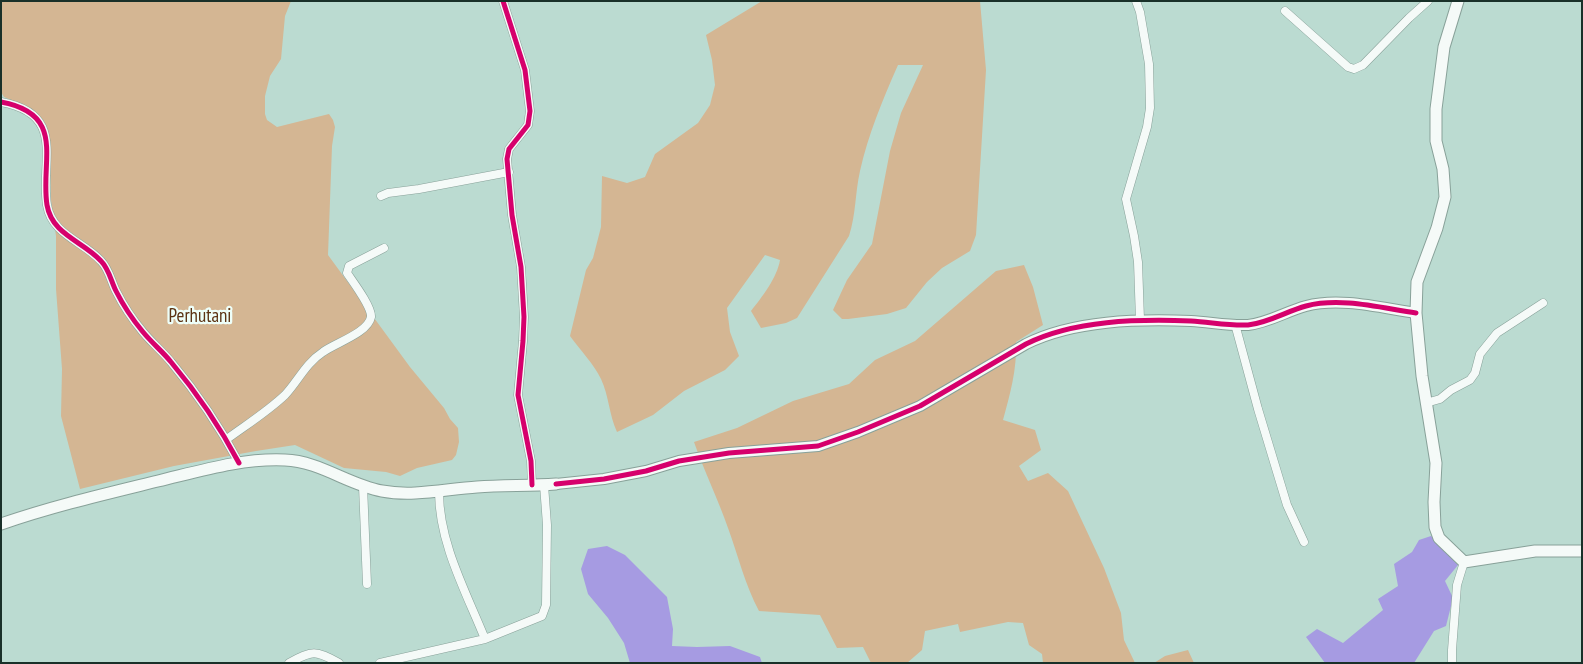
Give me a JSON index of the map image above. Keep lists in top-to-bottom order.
{
  "parks": ["Perhutani"]
}
